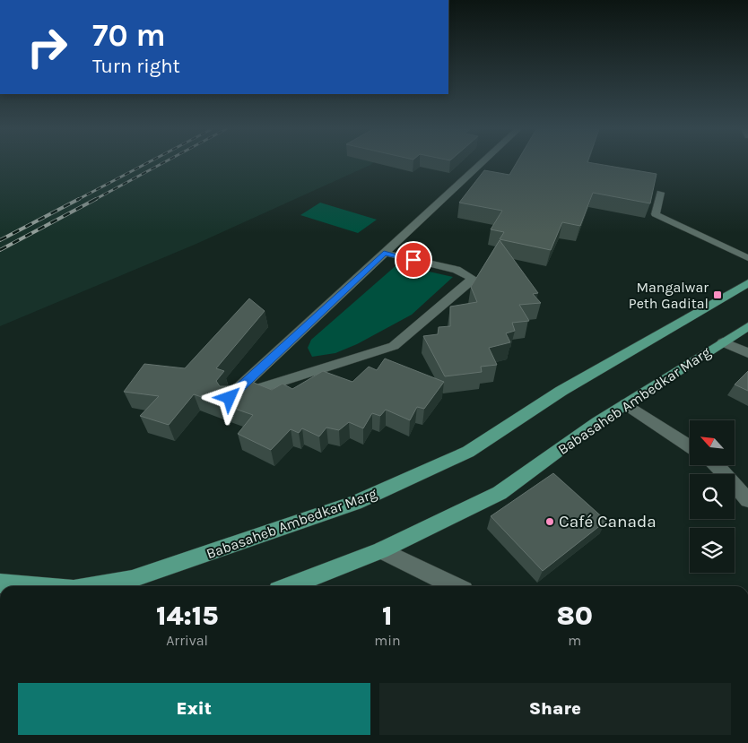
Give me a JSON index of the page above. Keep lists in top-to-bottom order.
{
  "streets": {
    "main road": ["Babasaheb Ambedkar Marg"]
  },
  "places": {
    "transit": ["Mangalwar Peth Gadital"],
    "other": ["Café Canada"]
  },
  "north": "top left",
  "page": {
    "turn": ["70 m", "Turn right"],
    "eta": [
      "14:15",
      "Arrival",
      "1",
      "min",
      "80",
      "m"
    ],
    "buttons": ["Exit", "Share"]
  }
}
